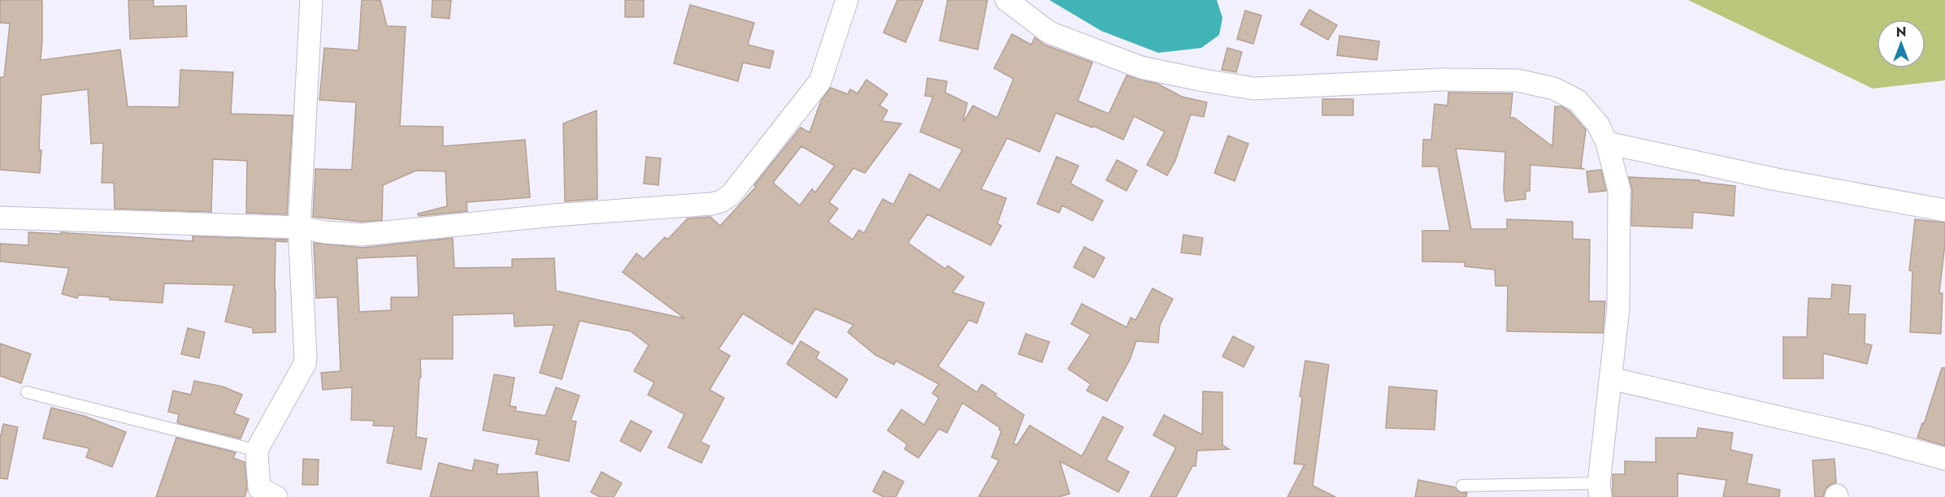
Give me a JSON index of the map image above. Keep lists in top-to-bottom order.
{
  "north": "top"
}
